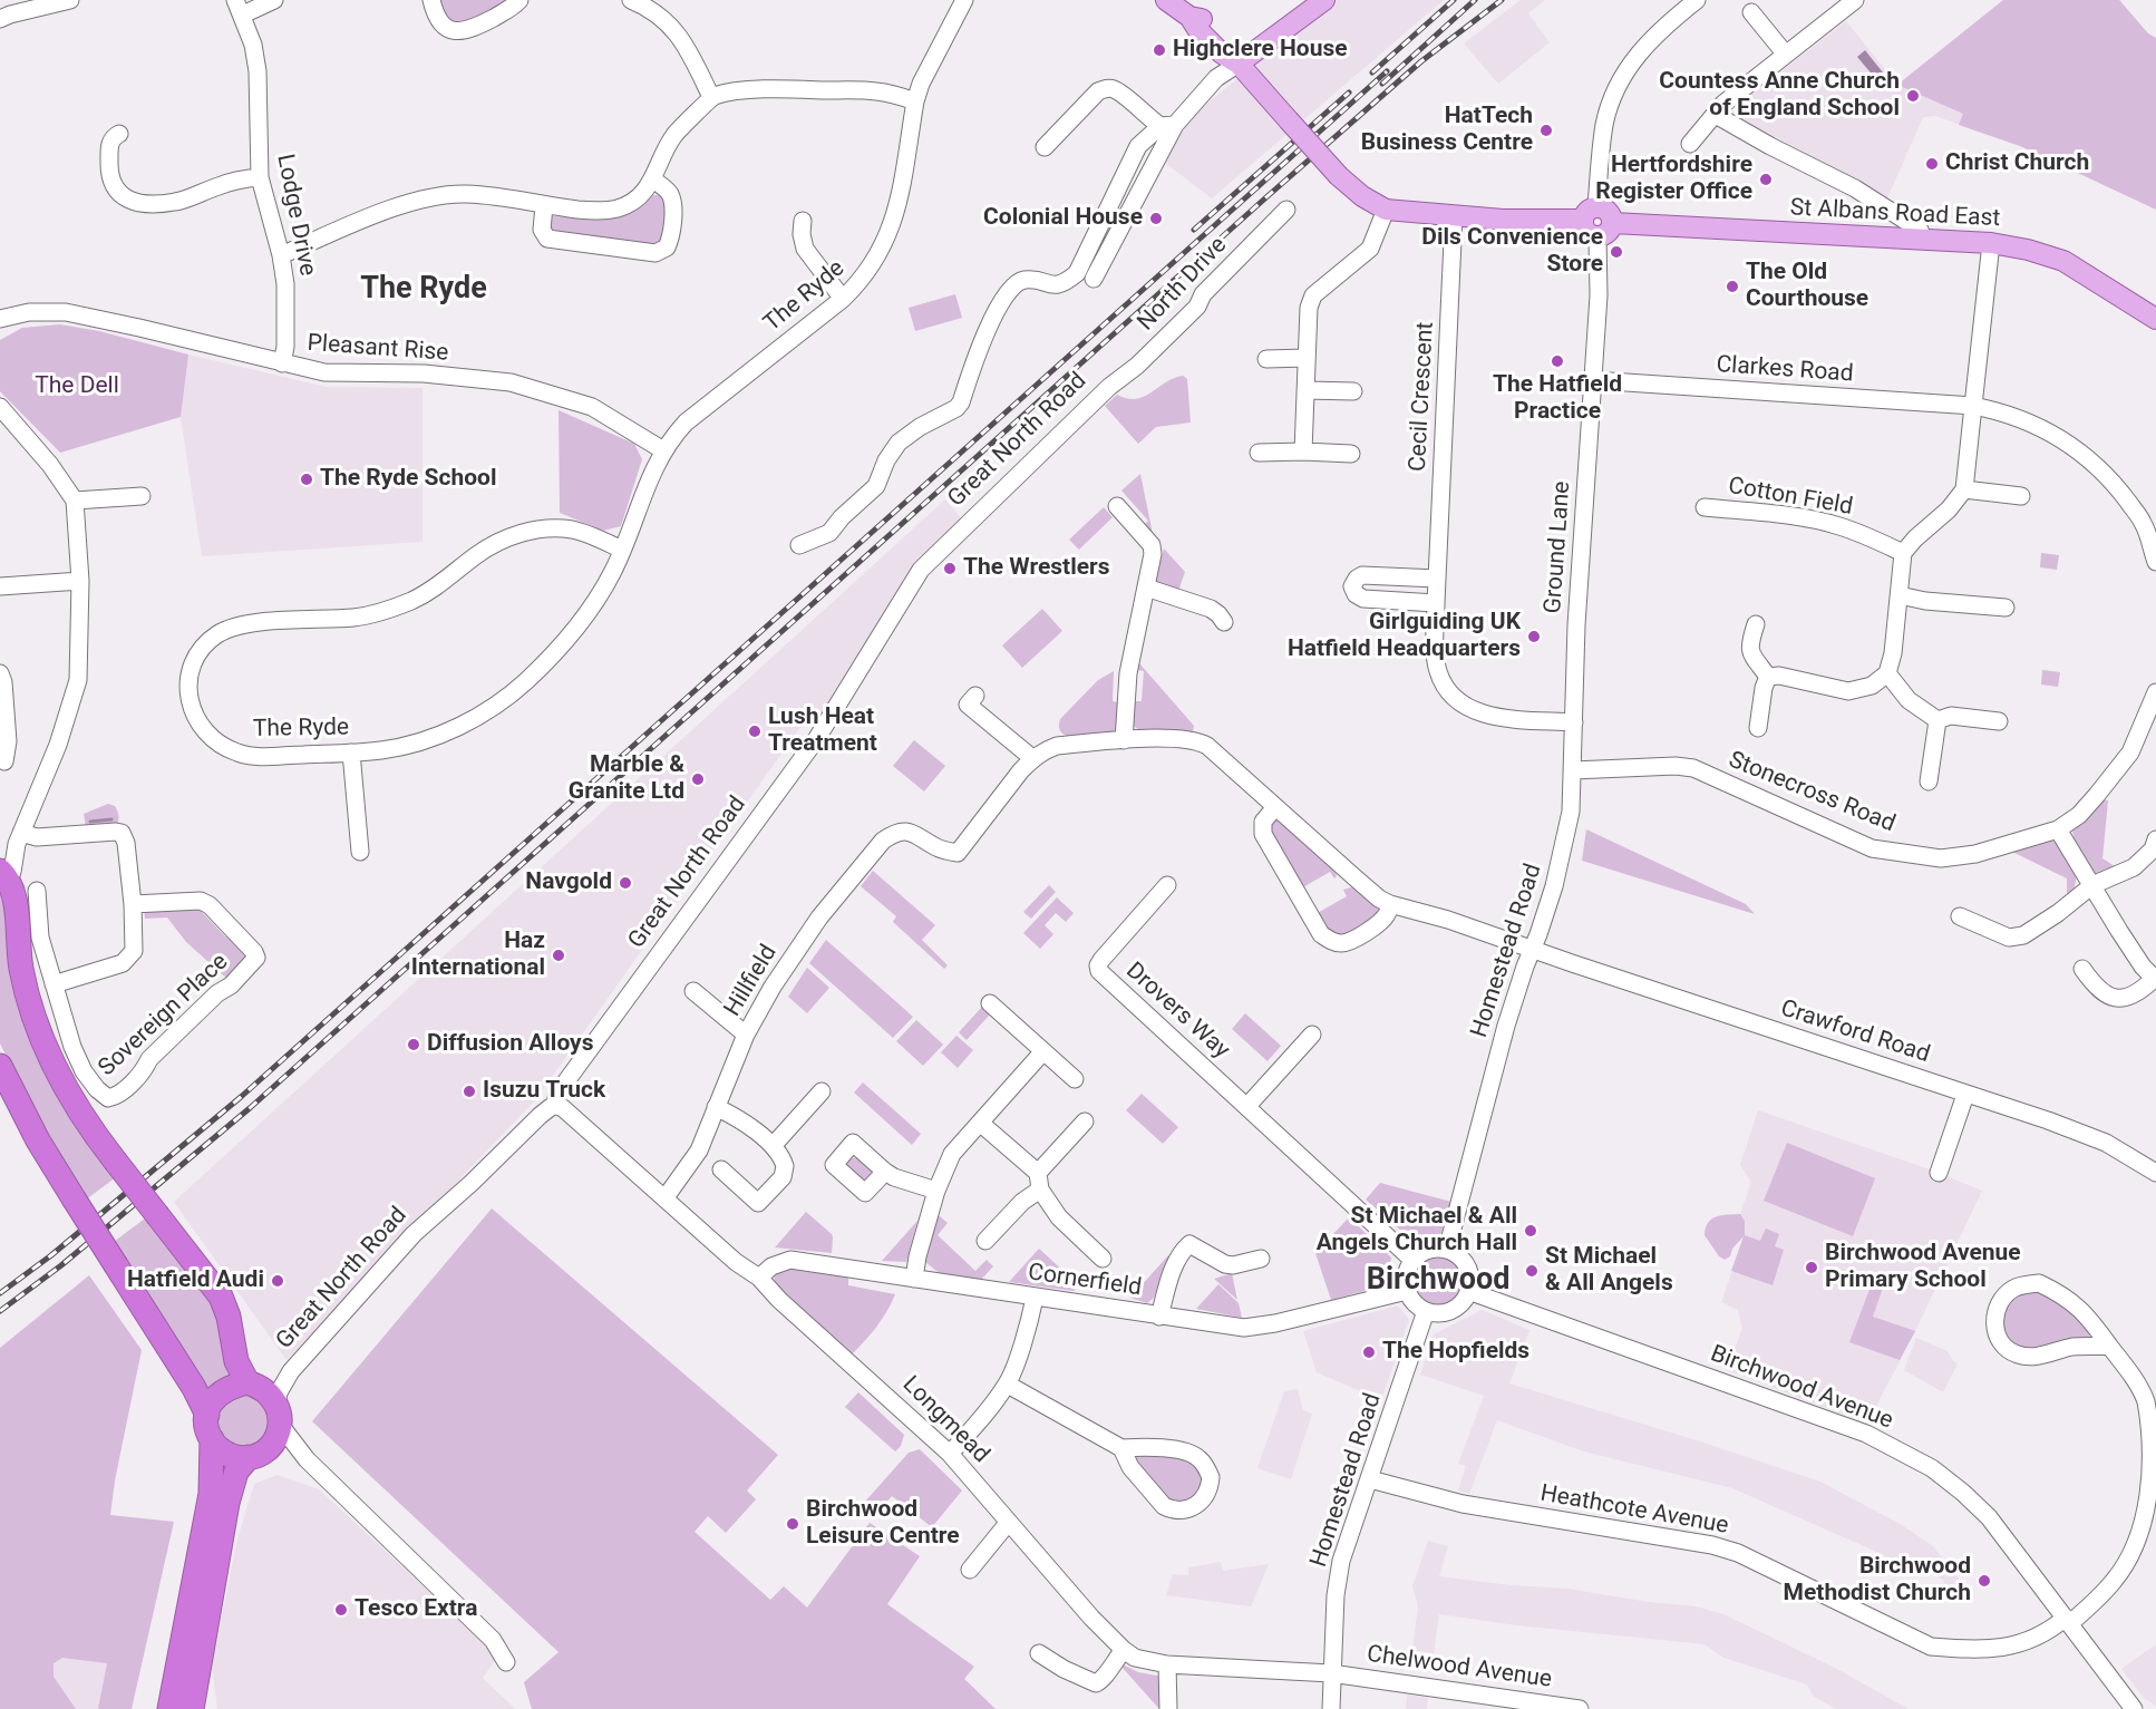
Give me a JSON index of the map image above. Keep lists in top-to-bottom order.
{
  "streets": {
    "main road": ["St Albans Road East"],
    "street": [
      "Lodge Drive",
      "North Drive",
      "The Ryde",
      "Pleasant Rise",
      "Clarkes Road",
      "Cecil Crescent",
      "Great North Road",
      "Cotton Field",
      "Ground Lane",
      "Stonecross Road",
      "Homestead Road",
      "Hillfield",
      "Drovers Way",
      "Sovereign Place",
      "Crawford Road",
      "Cornerfield",
      "Birchwood Avenue",
      "Longmead",
      "Heathcote Avenue",
      "Chelwood Avenue"
    ]
  },
  "crossings": [
    ["St Albans Road East", "Ground Lane"],
    ["Lodge Drive", "Pleasant Rise"],
    ["North Drive", "Great North Road"],
    ["The Ryde", "Pleasant Rise"],
    ["Clarkes Road", "Ground Lane"],
    ["Cecil Crescent", "Ground Lane"],
    ["Great North Road", "Longmead"],
    ["Ground Lane", "Stonecross Road"],
    ["Ground Lane", "Homestead Road"],
    ["Homestead Road", "Drovers Way"],
    ["Homestead Road", "Crawford Road"],
    ["Homestead Road", "Cornerfield"],
    ["Homestead Road", "Birchwood Avenue"],
    ["Homestead Road", "Longmead"],
    ["Homestead Road", "Heathcote Avenue"],
    ["Homestead Road", "Chelwood Avenue"],
    ["Hillfield", "Longmead"],
    ["Drovers Way", "Cornerfield"],
    ["Drovers Way", "Birchwood Avenue"],
    ["Cornerfield", "Birchwood Avenue"],
    ["Cornerfield", "Longmead"],
    ["Birchwood Avenue", "Heathcote Avenue"],
    ["Longmead", "Chelwood Avenue"]
  ],
  "districts": ["The Ryde", "Birchwood"],
  "parks": ["The Dell"],
  "places": [
    "Highclere House",
    "Countess Anne Church of England School",
    "HatTech Business Centre",
    "Christ Church",
    "Hertfordshire Register Office",
    "Colonial House",
    "Dils Convenience Store",
    "The Old Courthouse",
    "The Hatfield Practice",
    "The Ryde School",
    "The Wrestlers",
    "Girlguiding UK Hatfield Headquarters",
    "Lush Heat Treatment",
    "Marble & Granite Ltd",
    "Navgold",
    "Haz International",
    "Diffusion Alloys",
    "Isuzu Truck",
    "St Michael & All Angels Church Hall",
    "Birchwood Avenue Primary School",
    "St Michael & All Angels",
    "Hatfield Audi",
    "The Hopfields",
    "Birchwood Leisure Centre",
    "Birchwood Methodist Church",
    "Tesco Extra"
  ]
}
